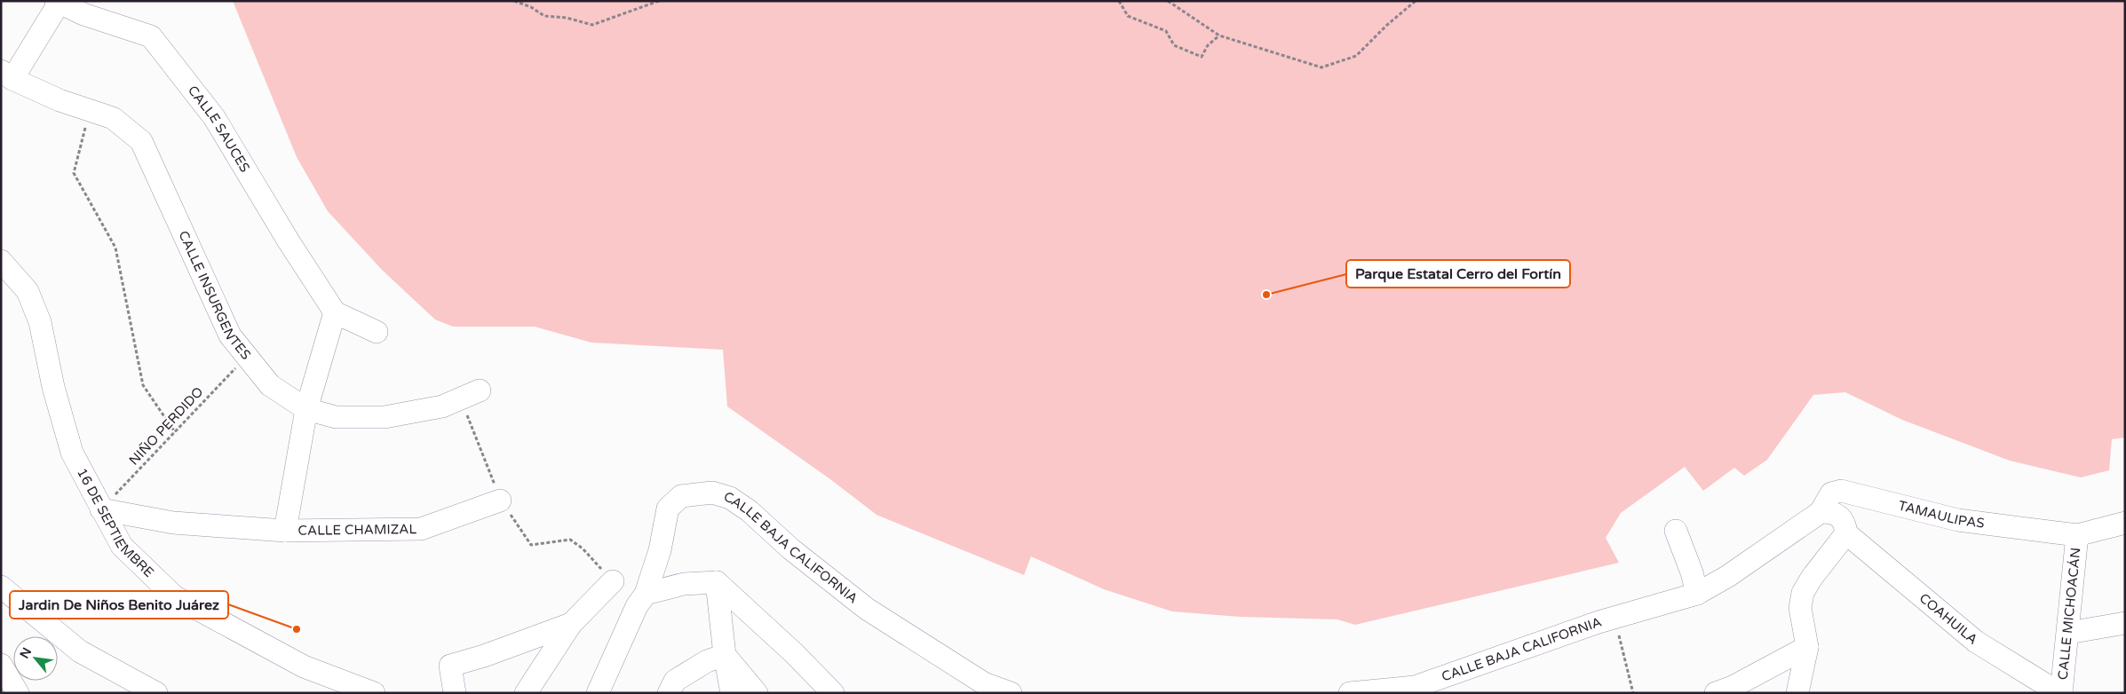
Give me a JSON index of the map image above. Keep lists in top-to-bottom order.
{
  "streets": {
    "street": [
      "CALLE SAUCES",
      "CALLE INSURGENTES",
      "TAMAULIPAS",
      "16 DE SEPTIEMBRE",
      "CALLE CHAMIZAL",
      "CALLE BAJA CALIFORNIA",
      "CALLE MICHOACÁN",
      "COAHUILA"
    ],
    "path": ["NIÑO PERDIDO"]
  },
  "crossings": [
    ["CALLE INSURGENTES", "NIÑO PERDIDO"],
    ["NIÑO PERDIDO", "16 DE SEPTIEMBRE"],
    ["NIÑO PERDIDO", "CALLE CHAMIZAL"],
    ["TAMAULIPAS", "CALLE BAJA CALIFORNIA"],
    ["TAMAULIPAS", "CALLE MICHOACÁN"],
    ["16 DE SEPTIEMBRE", "CALLE CHAMIZAL"],
    ["CALLE MICHOACÁN", "COAHUILA"]
  ],
  "places": ["Parque Estatal Cerro del Fortín", "Jardin De Niños Benito Juárez"],
  "north": "top left"
}
